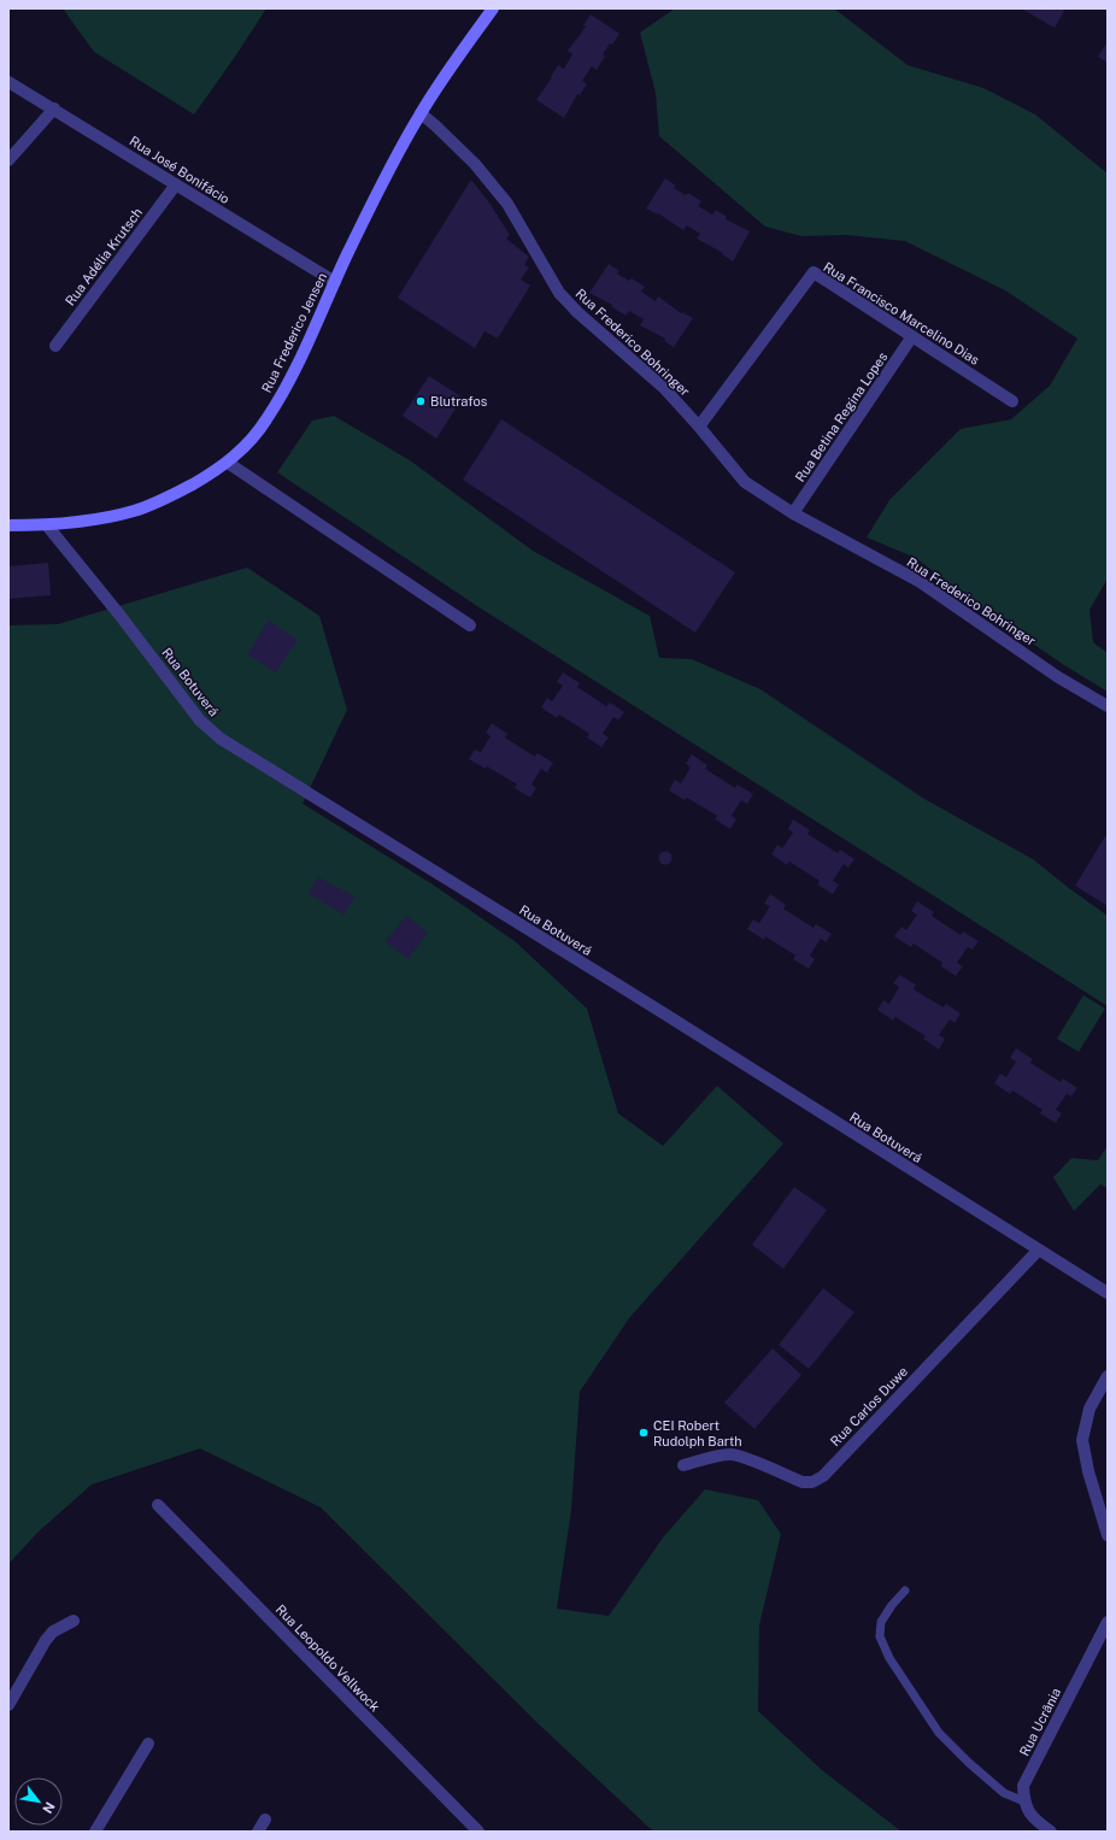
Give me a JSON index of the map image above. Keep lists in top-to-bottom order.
{
  "streets": {
    "main road": ["Rua Frederico Jensen"],
    "street": [
      "Rua José Bonifácio",
      "Rua Adélia Krutsch",
      "Rua Francisco Marcelino Dias",
      "Rua Frederico Bohringer",
      "Rua Betina Regina Lopes",
      "Rua Botuverá",
      "Rua Carlos Duwe",
      "Rua Leopoldo Vellwock",
      "Rua Ucrânia"
    ]
  },
  "crossings": [
    ["Rua José Bonifácio", "Rua Adélia Krutsch"],
    ["Rua José Bonifácio", "Rua Frederico Jensen"],
    ["Rua Francisco Marcelino Dias", "Rua Frederico Bohringer"],
    ["Rua Francisco Marcelino Dias", "Rua Betina Regina Lopes"],
    ["Rua Frederico Jensen", "Rua Frederico Bohringer"],
    ["Rua Frederico Jensen", "Rua Botuverá"],
    ["Rua Frederico Bohringer", "Rua Betina Regina Lopes"],
    ["Rua Botuverá", "Rua Carlos Duwe"]
  ],
  "places": ["Blutrafos", "CEI Robert Rudolph Barth"],
  "north": "bottom right"
}
